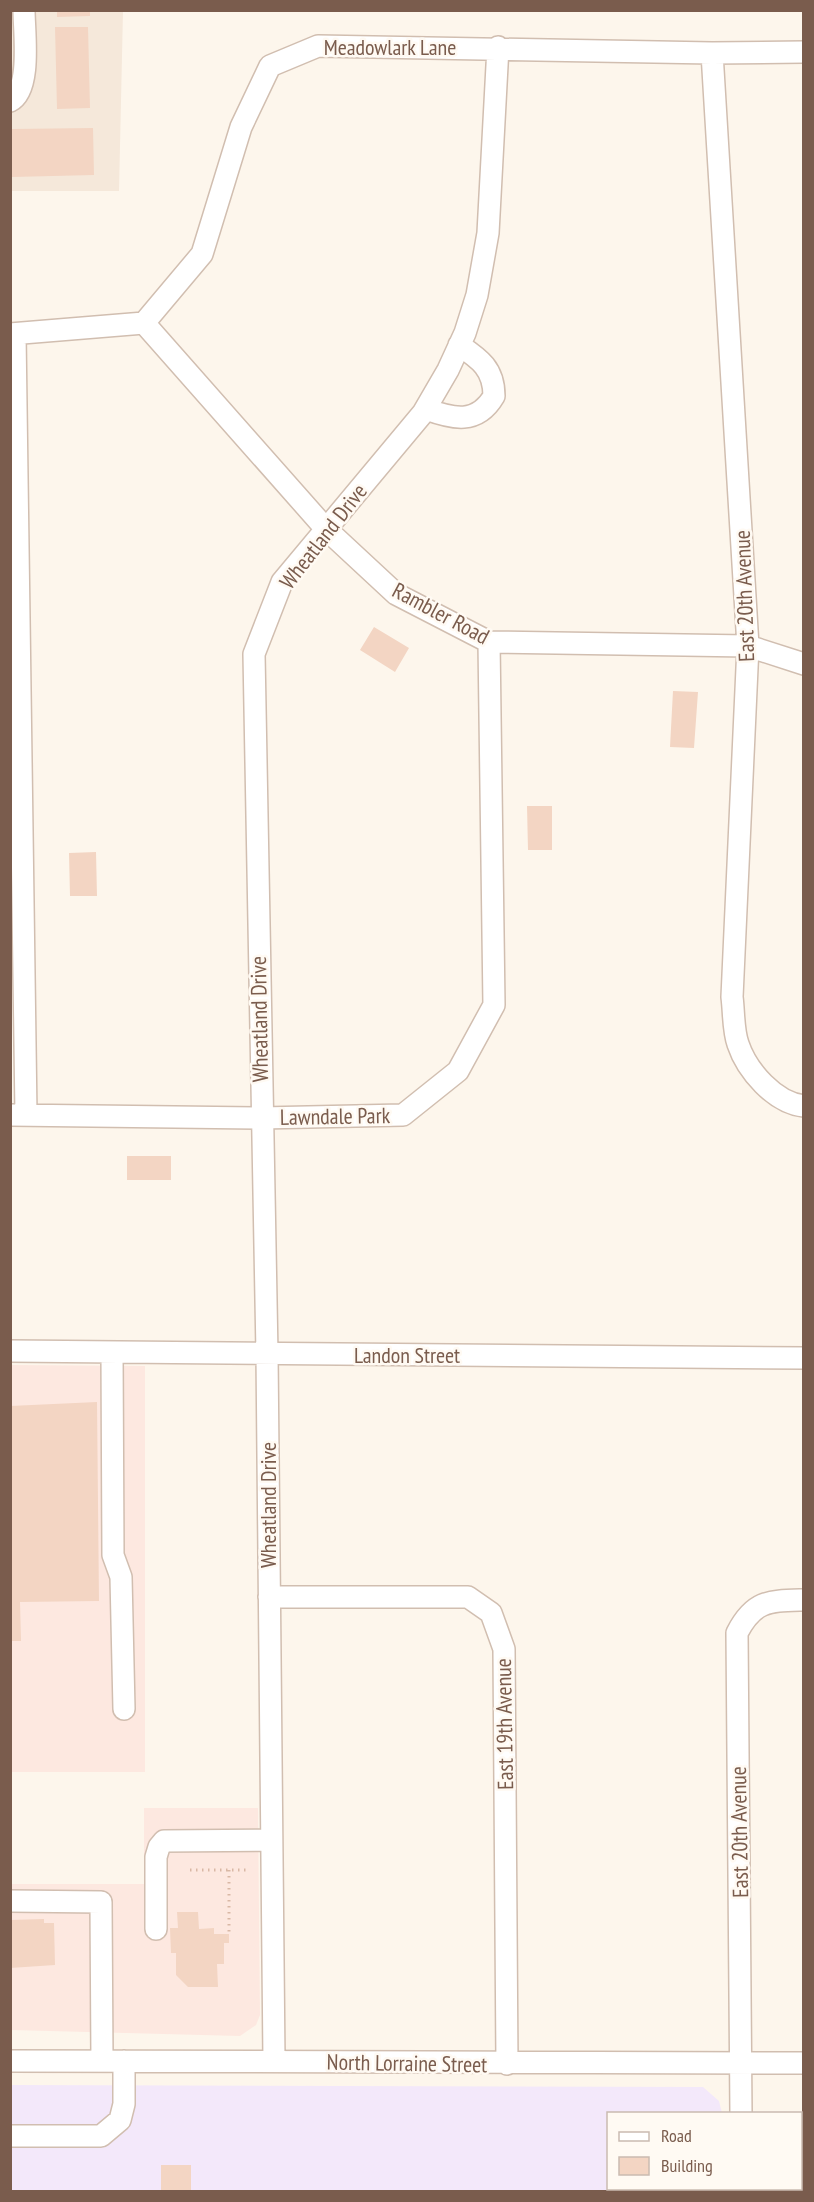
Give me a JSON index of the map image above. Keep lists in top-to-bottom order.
{
  "streets": {
    "street": [
      "Meadowlark Lane",
      "Wheatland Drive",
      "East 20th Avenue",
      "Rambler Road",
      "Lawndale Park",
      "Landon Street",
      "East 19th Avenue",
      "North Lorraine Street"
    ]
  },
  "crossings": [
    ["Meadowlark Lane", "Wheatland Drive"],
    ["Meadowlark Lane", "East 20th Avenue"],
    ["Meadowlark Lane", "Rambler Road"],
    ["Wheatland Drive", "Rambler Road"],
    ["Wheatland Drive", "Lawndale Park"],
    ["Wheatland Drive", "Landon Street"],
    ["Wheatland Drive", "East 19th Avenue"],
    ["Wheatland Drive", "North Lorraine Street"],
    ["East 20th Avenue", "Rambler Road"],
    ["East 20th Avenue", "North Lorraine Street"],
    ["Rambler Road", "Lawndale Park"],
    ["East 19th Avenue", "North Lorraine Street"]
  ],
  "legend": ["Road", "Building"]
}
